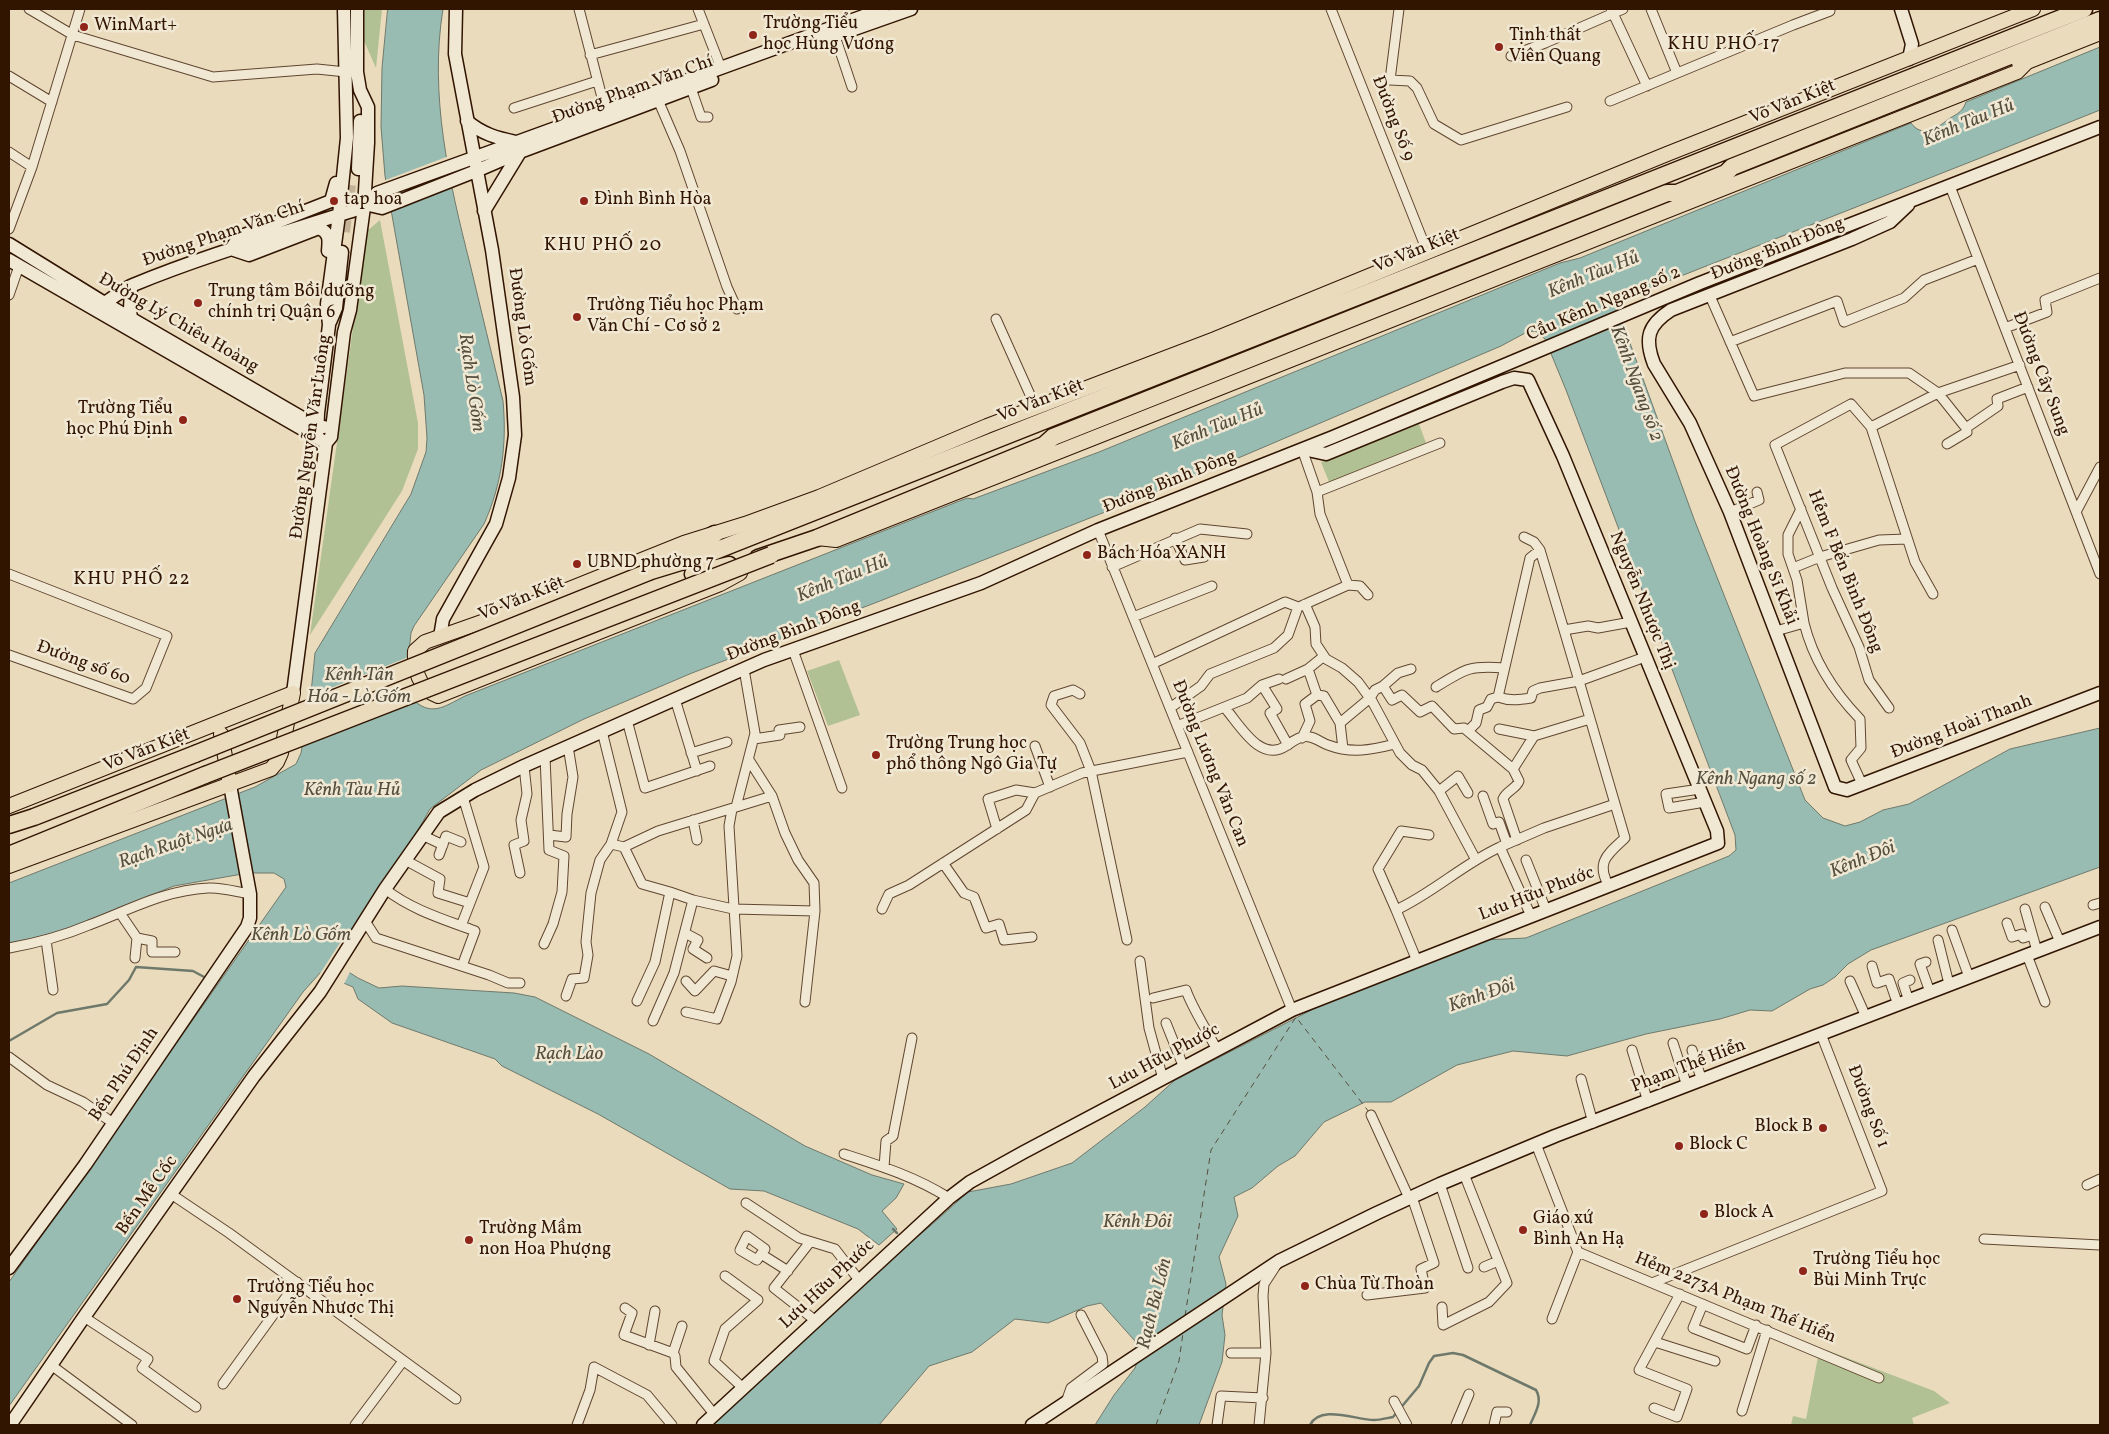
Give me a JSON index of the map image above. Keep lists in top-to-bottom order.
{
  "streets": {
    "highway": ["Võ Văn Kiệt"],
    "street": [
      "Đường Phạm Văn Chí",
      "Đường Số 9",
      "Đường Bình Đông",
      "Cầu Kênh Ngang số 2",
      "Đường Lý Chiêu Hoàng",
      "Đường Lò Gốm",
      "Đường Cây Sung",
      "Đường Nguyễn Văn Luông",
      "Đường Hoàng Sĩ Khải",
      "Hẻm F Bến Bình Đông",
      "Nguyễn Nhược Thị",
      "Đường số 60",
      "Đường Hoài Thanh",
      "Đường Lương Văn Can",
      "Lưu Hữu Phước",
      "Phạm Thế Hiển",
      "Bến Phú Định",
      "Đường Số 1",
      "Bến Mễ Cốc",
      "Hẻm 2273A Phạm Thế Hiển"
    ]
  },
  "crossings": [
    ["Đường Phạm Văn Chí", "Đường Lý Chiêu Hoàng"],
    ["Đường Phạm Văn Chí", "Đường Lò Gốm"],
    ["Đường Phạm Văn Chí", "Đường Nguyễn Văn Luông"],
    ["Võ Văn Kiệt", "Đường Lò Gốm"],
    ["Võ Văn Kiệt", "Đường Nguyễn Văn Luông"],
    ["Đường Bình Đông", "Cầu Kênh Ngang số 2"],
    ["Đường Bình Đông", "Đường Cây Sung"],
    ["Đường Bình Đông", "Đường Hoàng Sĩ Khải"],
    ["Đường Bình Đông", "Nguyễn Nhược Thị"],
    ["Đường Bình Đông", "Đường Lương Văn Can"],
    ["Đường Bình Đông", "Bến Mễ Cốc"],
    ["Đường Lý Chiêu Hoàng", "Đường Nguyễn Văn Luông"],
    ["Đường Hoàng Sĩ Khải", "Đường Hoài Thanh"],
    ["Nguyễn Nhược Thị", "Lưu Hữu Phước"],
    ["Đường Lương Văn Can", "Lưu Hữu Phước"],
    ["Phạm Thế Hiển", "Đường Số 1"],
    ["Đường Số 1", "Hẻm 2273A Phạm Thế Hiển"]
  ],
  "districts": ["KHU PHỐ 17", "KHU PHỐ 20", "KHU PHỐ 22"],
  "water": [
    "Kênh Tàu Hủ",
    "Rạch Lò Gốm",
    "Kênh Ngang số 2",
    "Kênh Tân Hóa - Lò Gốm",
    "Rạch Ruột Ngựa",
    "Kênh Đôi",
    "Kênh Lò Gốm",
    "Rạch Lào",
    "Rạch Bà Lớn"
  ],
  "places": [
    "WinMart+",
    "Trường Tiểu học Hùng Vương",
    "Tịnh thất Viên Quang",
    "tap hoa",
    "Đình Bình Hòa",
    "Trung tâm Bồi dưỡng chính trị Quận 6",
    "Trường Tiểu học Phạm Văn Chí - Cơ sở 2",
    "Trường Tiểu học Phú Định",
    "Bách Hóa XANH",
    "UBND phường 7",
    "Trường Trung học phổ thông Ngô Gia Tự",
    "Block B",
    "Block C",
    "Block A",
    "Giáo xứ Bình An Hạ",
    "Trường Mầm non Hoa Phượng",
    "Trường Tiểu học Bùi Minh Trực",
    "Chùa Từ Thoàn",
    "Trường Tiểu học Nguyễn Nhược Thị"
  ]
}
